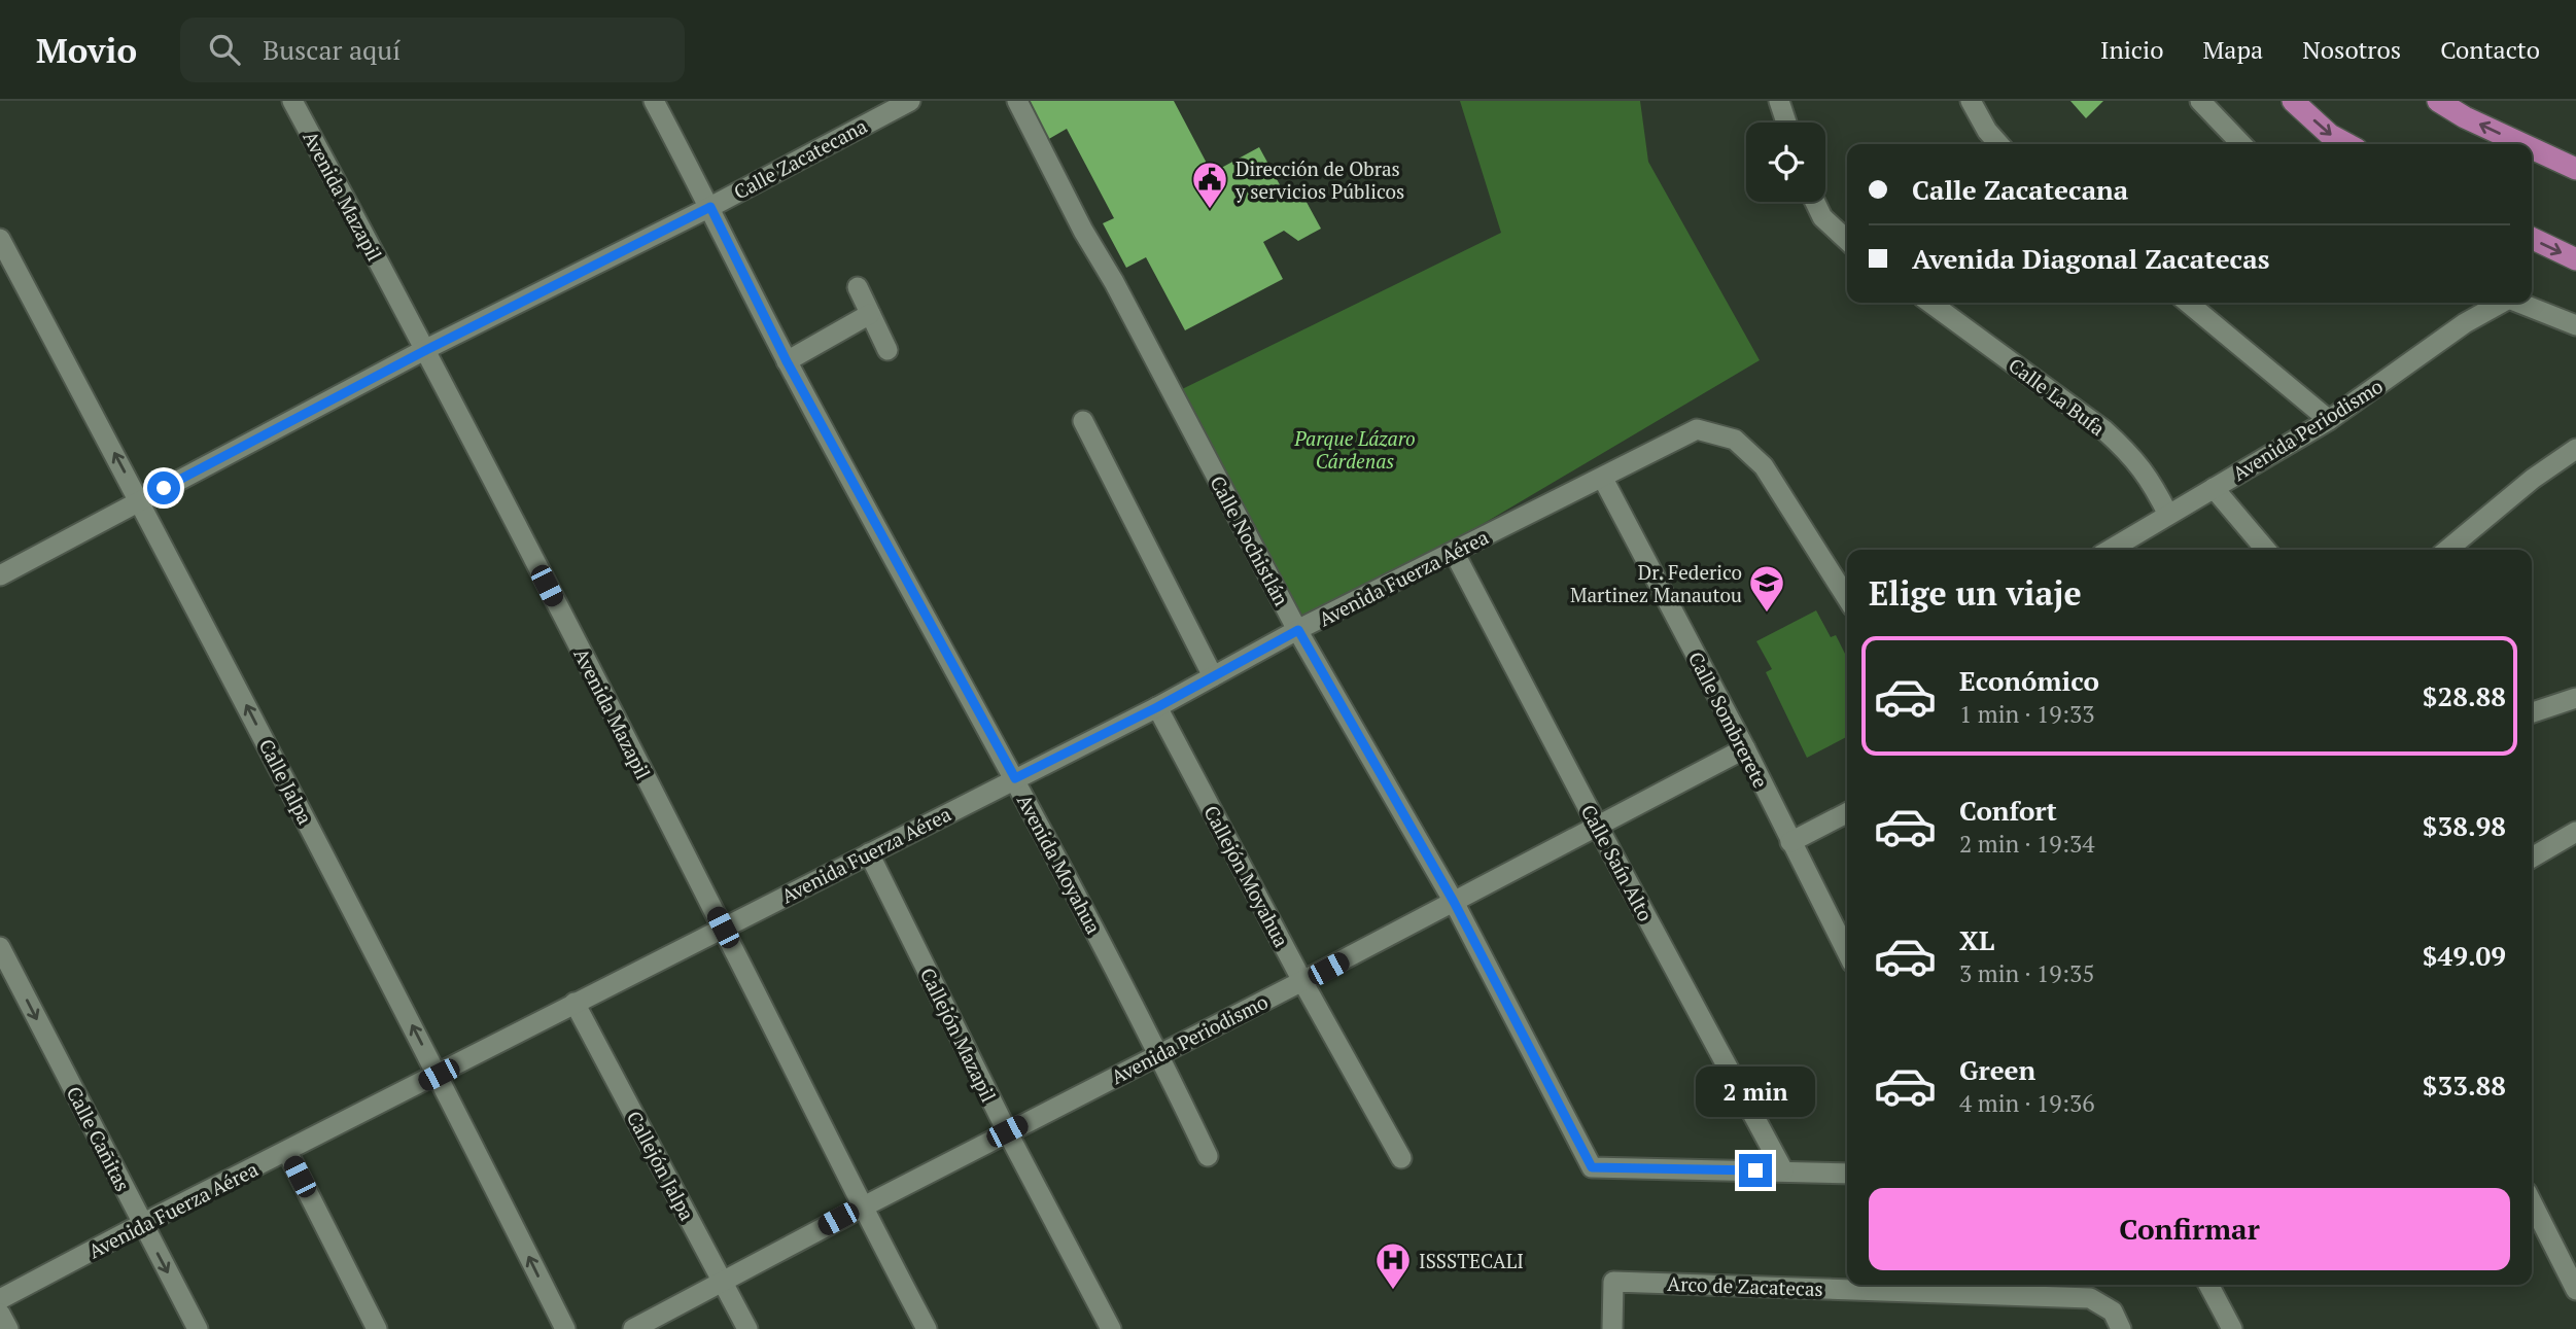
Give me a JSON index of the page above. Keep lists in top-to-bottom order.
{
  "streets": {
    "street": [
      "Calle Zacatecana",
      "Avenida Mazapil",
      "Calle La Bufa",
      "Avenida Periodismo",
      "Calle Nochistlán",
      "Avenida Fuerza Aérea",
      "Calle Sombrerete",
      "Calle Jalpa",
      "Calle Saín Alto",
      "Avenida Moyahua",
      "Callejón Moyahua",
      "Callejón Mazapil",
      "Calle Cañitas",
      "Callejón Jalpa",
      "Arco de Zacatecas"
    ]
  },
  "crossings": [
    ["Calle Zacatecana", "Avenida Mazapil"],
    ["Calle Zacatecana", "Calle Jalpa"],
    ["Calle Zacatecana", "Avenida Moyahua"],
    ["Avenida Mazapil", "Avenida Periodismo"],
    ["Avenida Mazapil", "Avenida Fuerza Aérea"],
    ["Calle La Bufa", "Avenida Periodismo"],
    ["Avenida Periodismo", "Calle Nochistlán"],
    ["Avenida Periodismo", "Calle Sombrerete"],
    ["Avenida Periodismo", "Calle Saín Alto"],
    ["Avenida Periodismo", "Avenida Moyahua"],
    ["Avenida Periodismo", "Callejón Moyahua"],
    ["Avenida Periodismo", "Callejón Mazapil"],
    ["Avenida Periodismo", "Callejón Jalpa"],
    ["Calle Nochistlán", "Avenida Fuerza Aérea"],
    ["Calle Nochistlán", "Calle Saín Alto"],
    ["Avenida Fuerza Aérea", "Calle Sombrerete"],
    ["Avenida Fuerza Aérea", "Calle Jalpa"],
    ["Avenida Fuerza Aérea", "Calle Saín Alto"],
    ["Avenida Fuerza Aérea", "Avenida Moyahua"],
    ["Avenida Fuerza Aérea", "Callejón Moyahua"],
    ["Avenida Fuerza Aérea", "Callejón Mazapil"],
    ["Avenida Fuerza Aérea", "Calle Cañitas"],
    ["Avenida Fuerza Aérea", "Callejón Jalpa"]
  ],
  "one_way": ["Calle Jalpa"],
  "parks": ["Parque Lázaro Cárdenas"],
  "places": {
    "public building": ["Dirección de Obras y servicios Públicos"],
    "school or university": ["Dr. Federico Martinez Manautou"],
    "hospital": ["ISSSTECALI"]
  },
  "page": {
    "header": "Movio",
    "search": "Buscar aquí",
    "nav": [
      "Inicio",
      "Mapa",
      "Nosotros",
      "Contacto"
    ],
    "banner": ["Calle Zacatecana", "Avenida Diagonal Zacatecas"],
    "heading": "Elige un viaje",
    "list": [
      {
        "name": "Económico",
        "note": "1 min · 19:33",
        "value": "$28.88"
      },
      {
        "name": "Confort",
        "note": "2 min · 19:34",
        "value": "$38.98"
      },
      {
        "name": "XL",
        "note": "3 min · 19:35",
        "value": "$49.09"
      },
      {
        "name": "Green",
        "note": "4 min · 19:36",
        "value": "$33.88"
      }
    ],
    "bubble": "2 min",
    "buttons": "Confirmar"
  }
}
